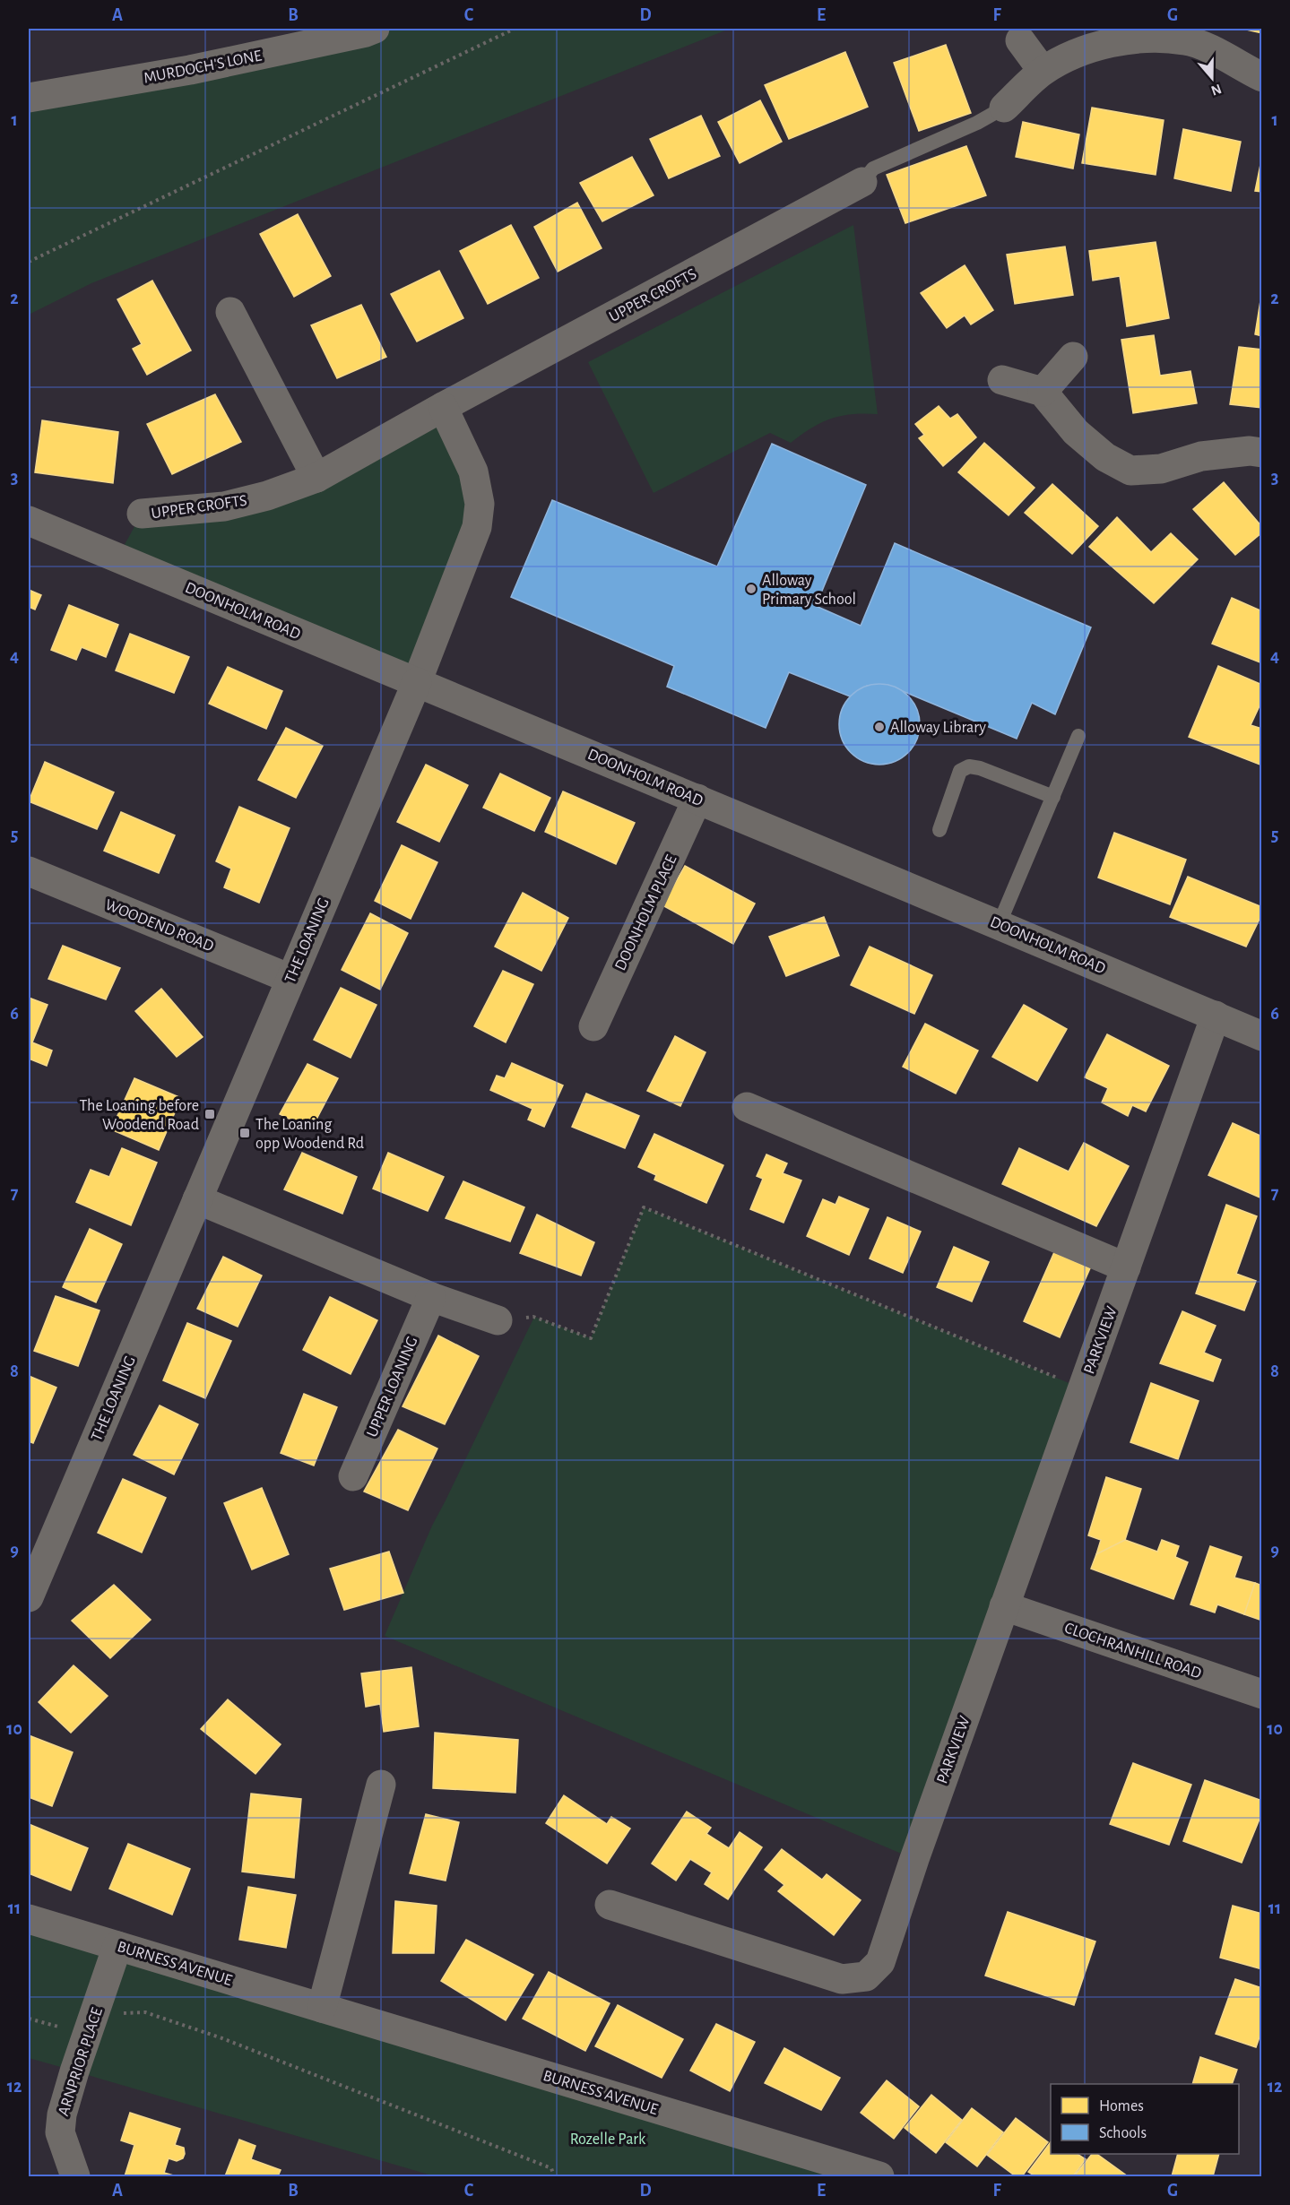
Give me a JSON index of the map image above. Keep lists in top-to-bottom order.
{
  "streets": {
    "street": [
      "MURDOCH'S LONE",
      "UPPER CROFTS",
      "DOONHOLM ROAD",
      "DOONHOLM PLACE",
      "WOODEND ROAD",
      "THE LOANING",
      "PARKVIEW",
      "UPPER LOANING",
      "CLOCHRANHILL ROAD",
      "BURNESS AVENUE",
      "ARNPRIOR PLACE"
    ]
  },
  "crossings": [
    ["DOONHOLM ROAD", "DOONHOLM PLACE"],
    ["DOONHOLM ROAD", "THE LOANING"],
    ["DOONHOLM ROAD", "PARKVIEW"],
    ["WOODEND ROAD", "THE LOANING"],
    ["PARKVIEW", "CLOCHRANHILL ROAD"],
    ["BURNESS AVENUE", "ARNPRIOR PLACE"]
  ],
  "parks": ["Rozelle Park"],
  "places": {
    "other": ["Alloway Primary School", "Alloway Library"],
    "transit": ["The Loaning before Woodend Road", "The Loaning opp Woodend Rd"]
  },
  "legend": ["Homes", "Schools"],
  "north": "bottom",
  "grid": {
    "columns": [
      "A",
      "B",
      "C",
      "D",
      "E",
      "F",
      "G"
    ],
    "rows": [
      "1",
      "2",
      "3",
      "4",
      "5",
      "6",
      "7",
      "8",
      "9",
      "10",
      "11",
      "12"
    ]
  }
}
